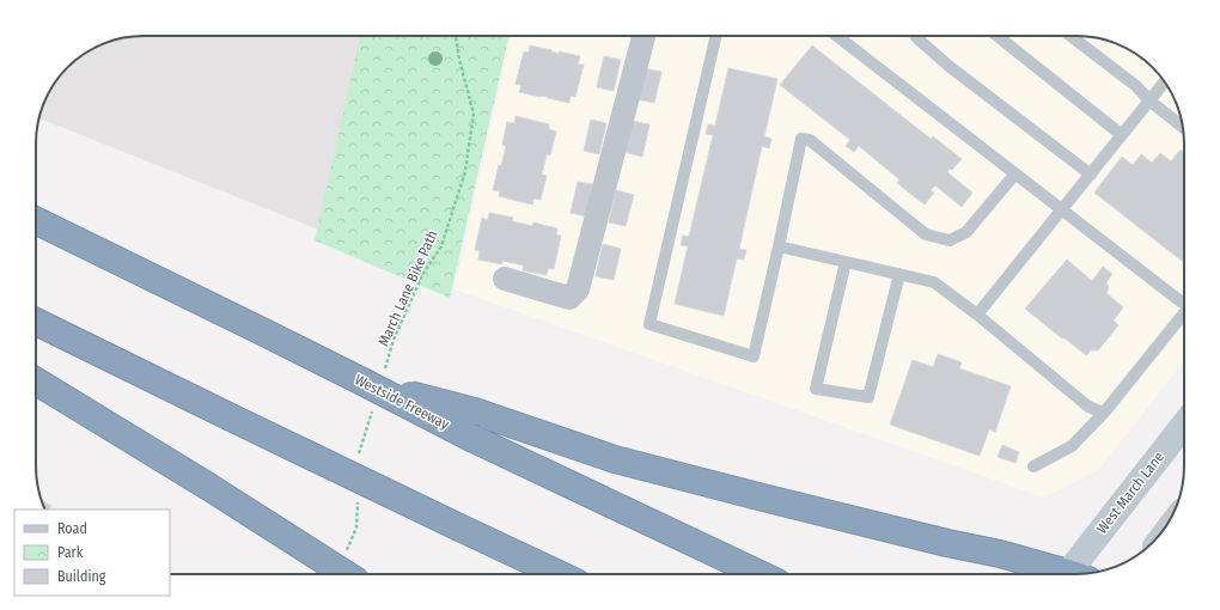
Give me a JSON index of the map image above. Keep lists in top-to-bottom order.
{
  "streets": {
    "highway": ["Westside Freeway"],
    "main road": ["West March Lane"],
    "path": ["March Lane Bike Path"]
  },
  "crossings": [
    ["March Lane Bike Path", "Westside Freeway"]
  ],
  "legend": ["Road", "Park", "Building"]
}
